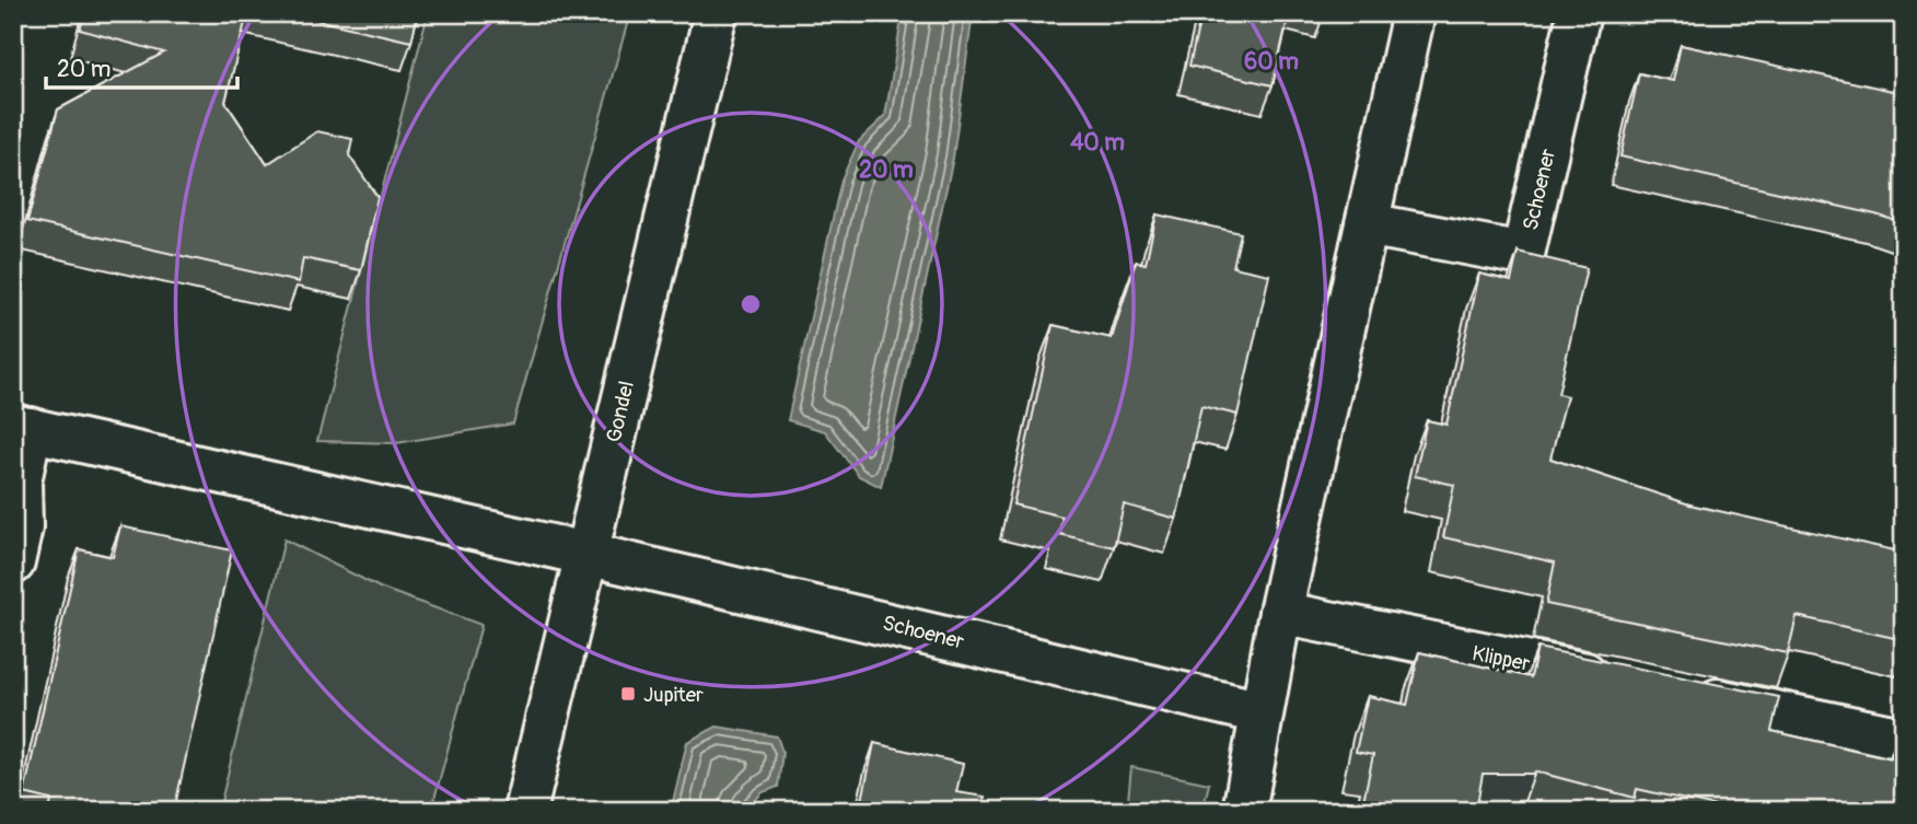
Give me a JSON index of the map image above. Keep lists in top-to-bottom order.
{
  "streets": {
    "street": ["Schoener", "Gondel", "Klipper"]
  },
  "crossings": [
    ["Schoener", "Gondel"]
  ],
  "places": {
    "transit": ["Jupiter"]
  },
  "scale_bar": "20 m",
  "rings": ["60 m", "40 m", "20 m"]
}
